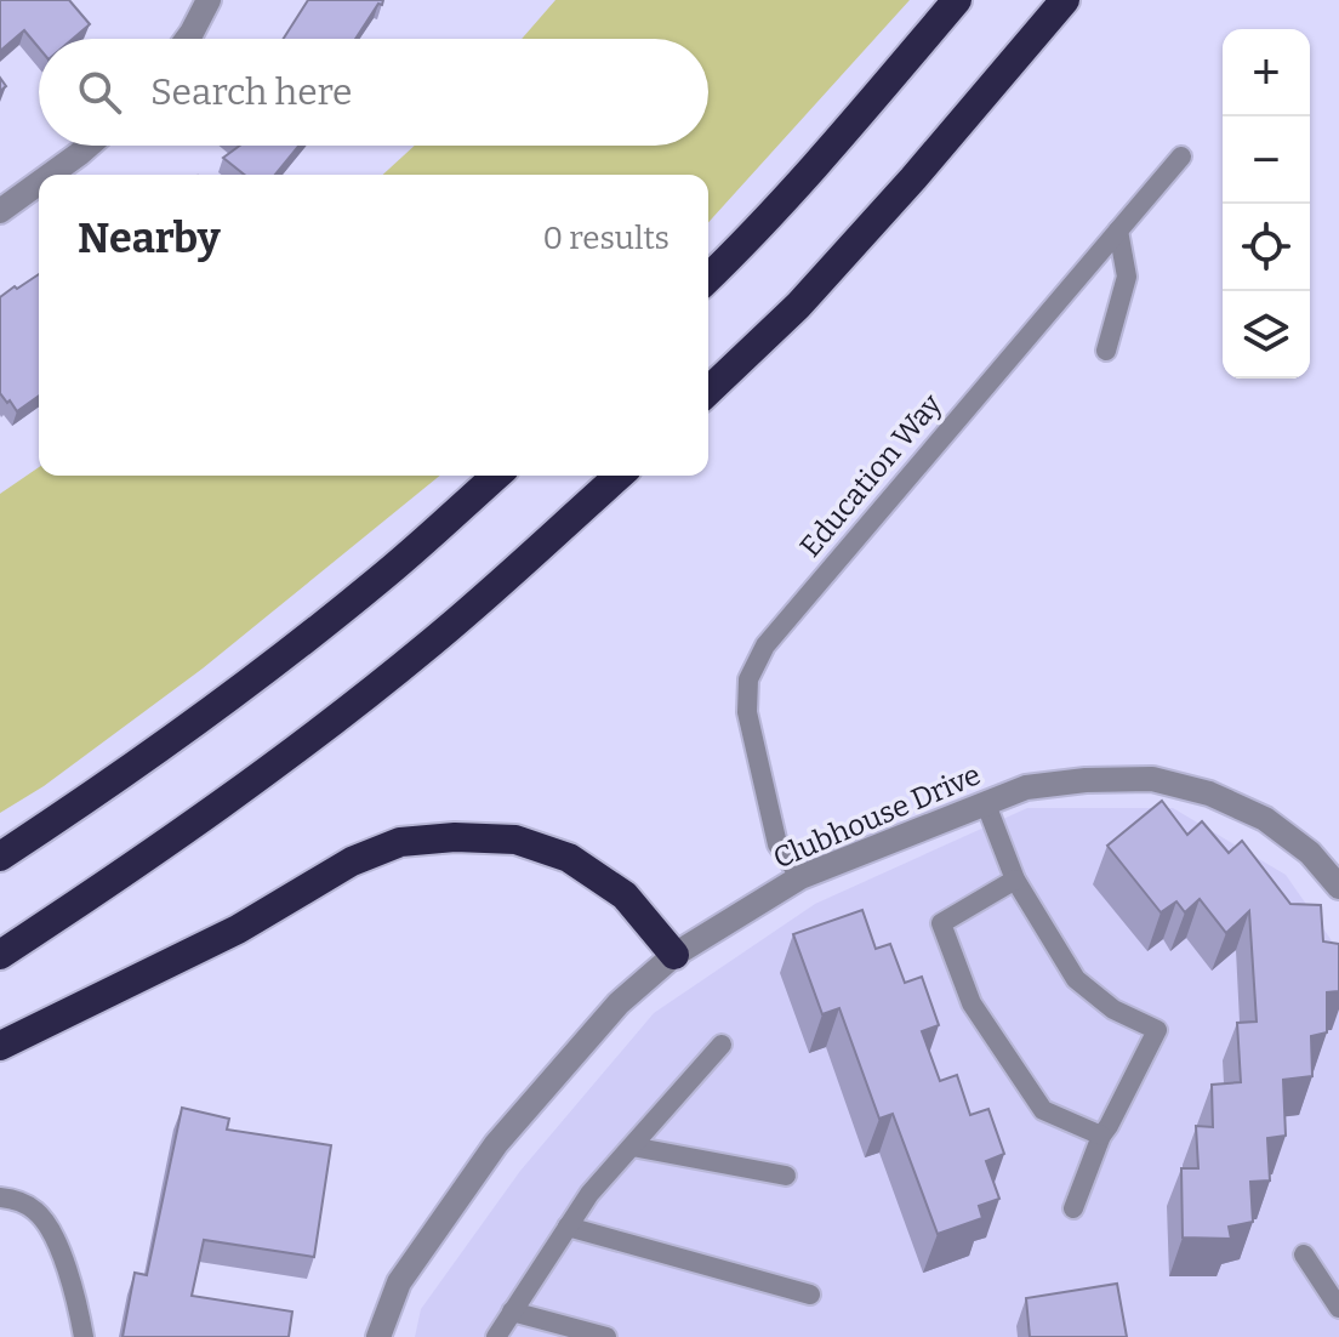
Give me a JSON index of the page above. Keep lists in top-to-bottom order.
{
  "streets": {
    "street": ["Clubhouse Drive"],
    "lane": ["Education Way"]
  },
  "crossings": [
    ["Education Way", "Clubhouse Drive"]
  ],
  "page": {
    "map_buttons": ["+", "−"],
    "search": "Search here",
    "heading": ["Nearby", "0 results"]
  }
}
